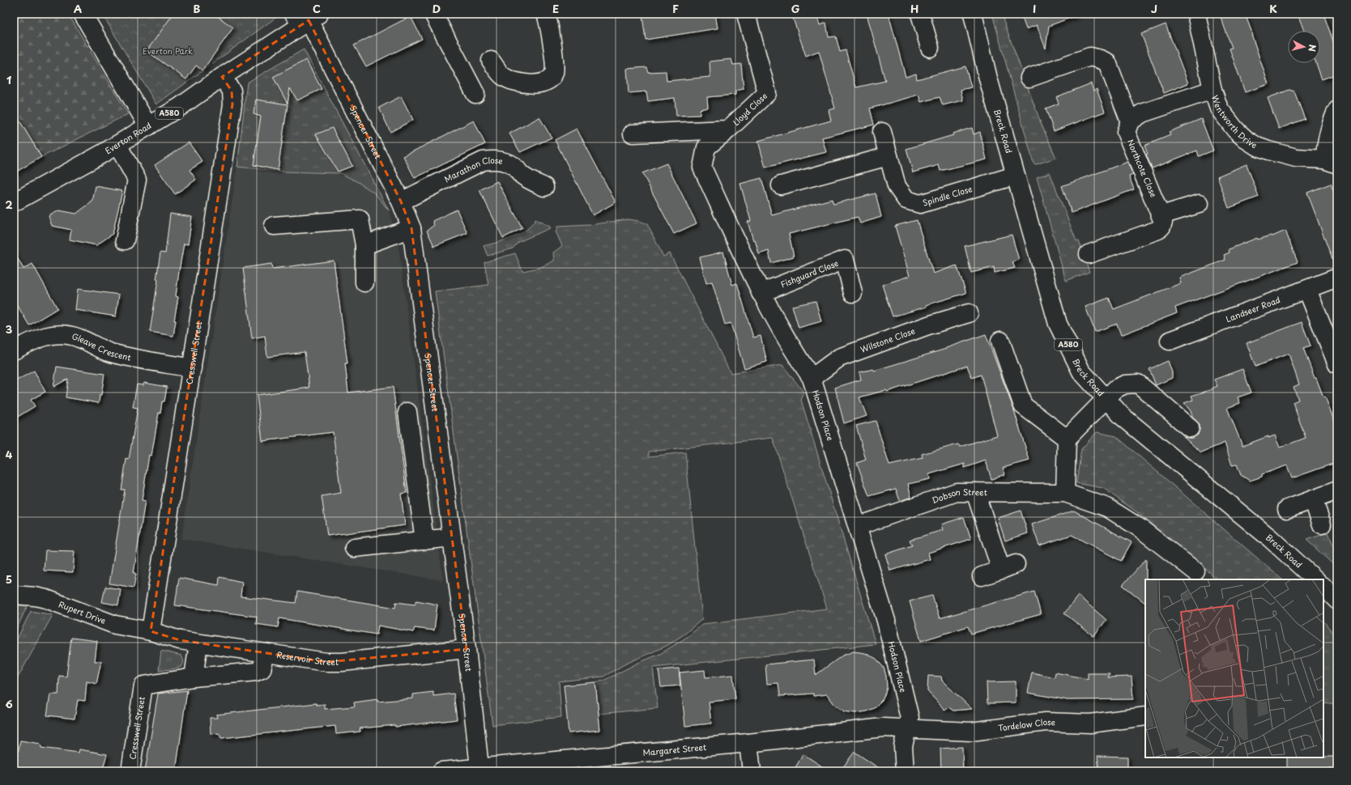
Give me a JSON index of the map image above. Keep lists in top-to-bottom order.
{
  "streets": {
    "street": [
      "Lloyd Close",
      "A580",
      "Wentworth Drive",
      "Breck Road",
      "Spencer Street",
      "Everton Road",
      "Northcote Close",
      "Marathon Close",
      "Spindle Close",
      "Fishguard Close",
      "Landseer Road",
      "Wilstone Close",
      "Gleave Crescent",
      "Cresswell Street",
      "Hodson Place",
      "Dobson Street",
      "Rupert Drive",
      "Reservoir Street",
      "Tordelow Close",
      "Margaret Street"
    ]
  },
  "crossings": [
    ["Lloyd Close", "Hodson Place"],
    ["Breck Road", "Spindle Close"],
    ["Spencer Street", "Everton Road"],
    ["Spencer Street", "Marathon Close"],
    ["Spencer Street", "Reservoir Street"],
    ["Spencer Street", "Margaret Street"],
    ["Everton Road", "Cresswell Street"],
    ["Fishguard Close", "Hodson Place"],
    ["Wilstone Close", "Hodson Place"],
    ["Gleave Crescent", "Cresswell Street"],
    ["Cresswell Street", "Rupert Drive"],
    ["Cresswell Street", "Reservoir Street"],
    ["Hodson Place", "Dobson Street"],
    ["Hodson Place", "Tordelow Close"],
    ["Hodson Place", "Margaret Street"],
    ["Rupert Drive", "Reservoir Street"],
    ["Tordelow Close", "Margaret Street"]
  ],
  "parks": ["Everton Park"],
  "north": "right",
  "grid": {
    "columns": [
      "A",
      "B",
      "C",
      "D",
      "E",
      "F",
      "G",
      "H",
      "I",
      "J",
      "K"
    ],
    "rows": [
      "1",
      "2",
      "3",
      "4",
      "5",
      "6"
    ]
  }
}
